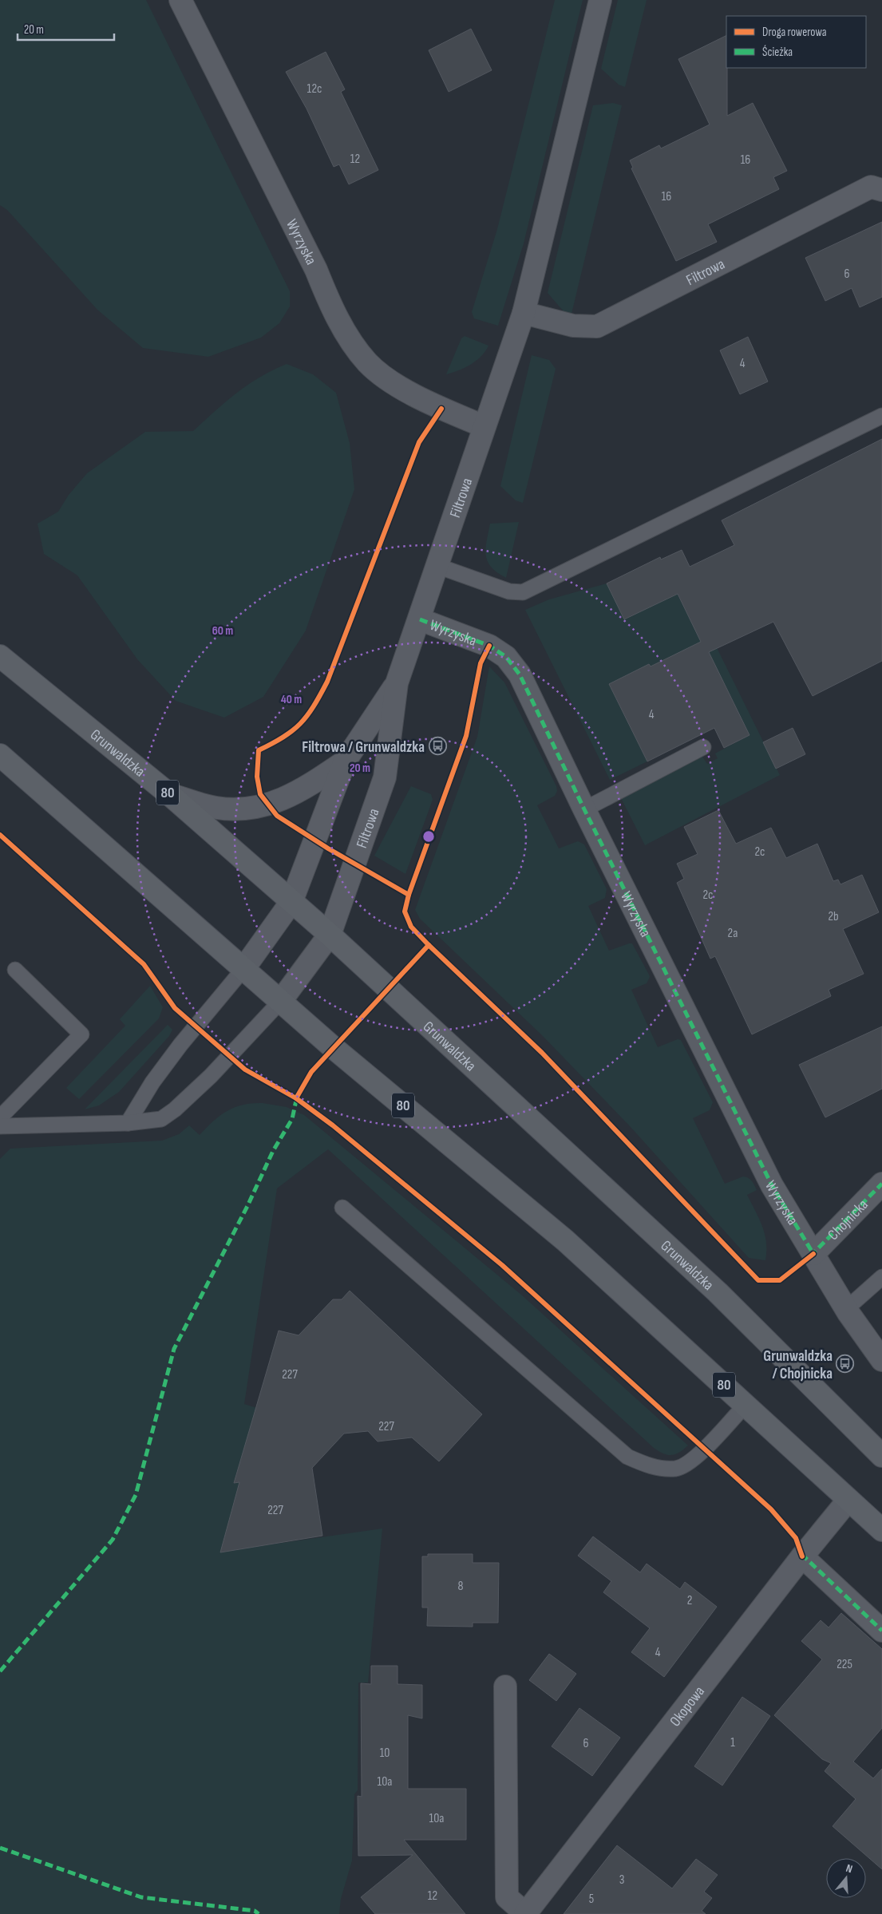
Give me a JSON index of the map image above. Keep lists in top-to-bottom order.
{
  "streets": {
    "main road": ["Grunwaldzka", "80"],
    "street": [
      "Wyrzyska",
      "Filtrowa",
      "Chojnicka",
      "Okopowa"
    ]
  },
  "crossings": [
    ["Wyrzyska", "Filtrowa"],
    ["Wyrzyska", "Chojnicka"],
    ["Filtrowa", "Grunwaldzka"],
    ["Filtrowa", "80"],
    ["80", "Okopowa"]
  ],
  "places": {
    "bus stop": ["Filtrowa / Grunwaldzka", "Grunwaldzka / Chojnicka"]
  },
  "house_numbers": [
    "12c",
    "12",
    "16",
    "16",
    "6",
    "4",
    "4",
    "2c",
    "2c",
    "2b",
    "2a",
    "227",
    "227",
    "227",
    "8",
    "2",
    "4",
    "225",
    "1",
    "6",
    "10",
    "10a",
    "10a",
    "3",
    "12",
    "5"
  ],
  "legend": ["Droga rowerowa", "Ścieżka"],
  "scale_bar": "20 m",
  "north": "top",
  "rings": ["60 m", "40 m", "20 m"]
}
